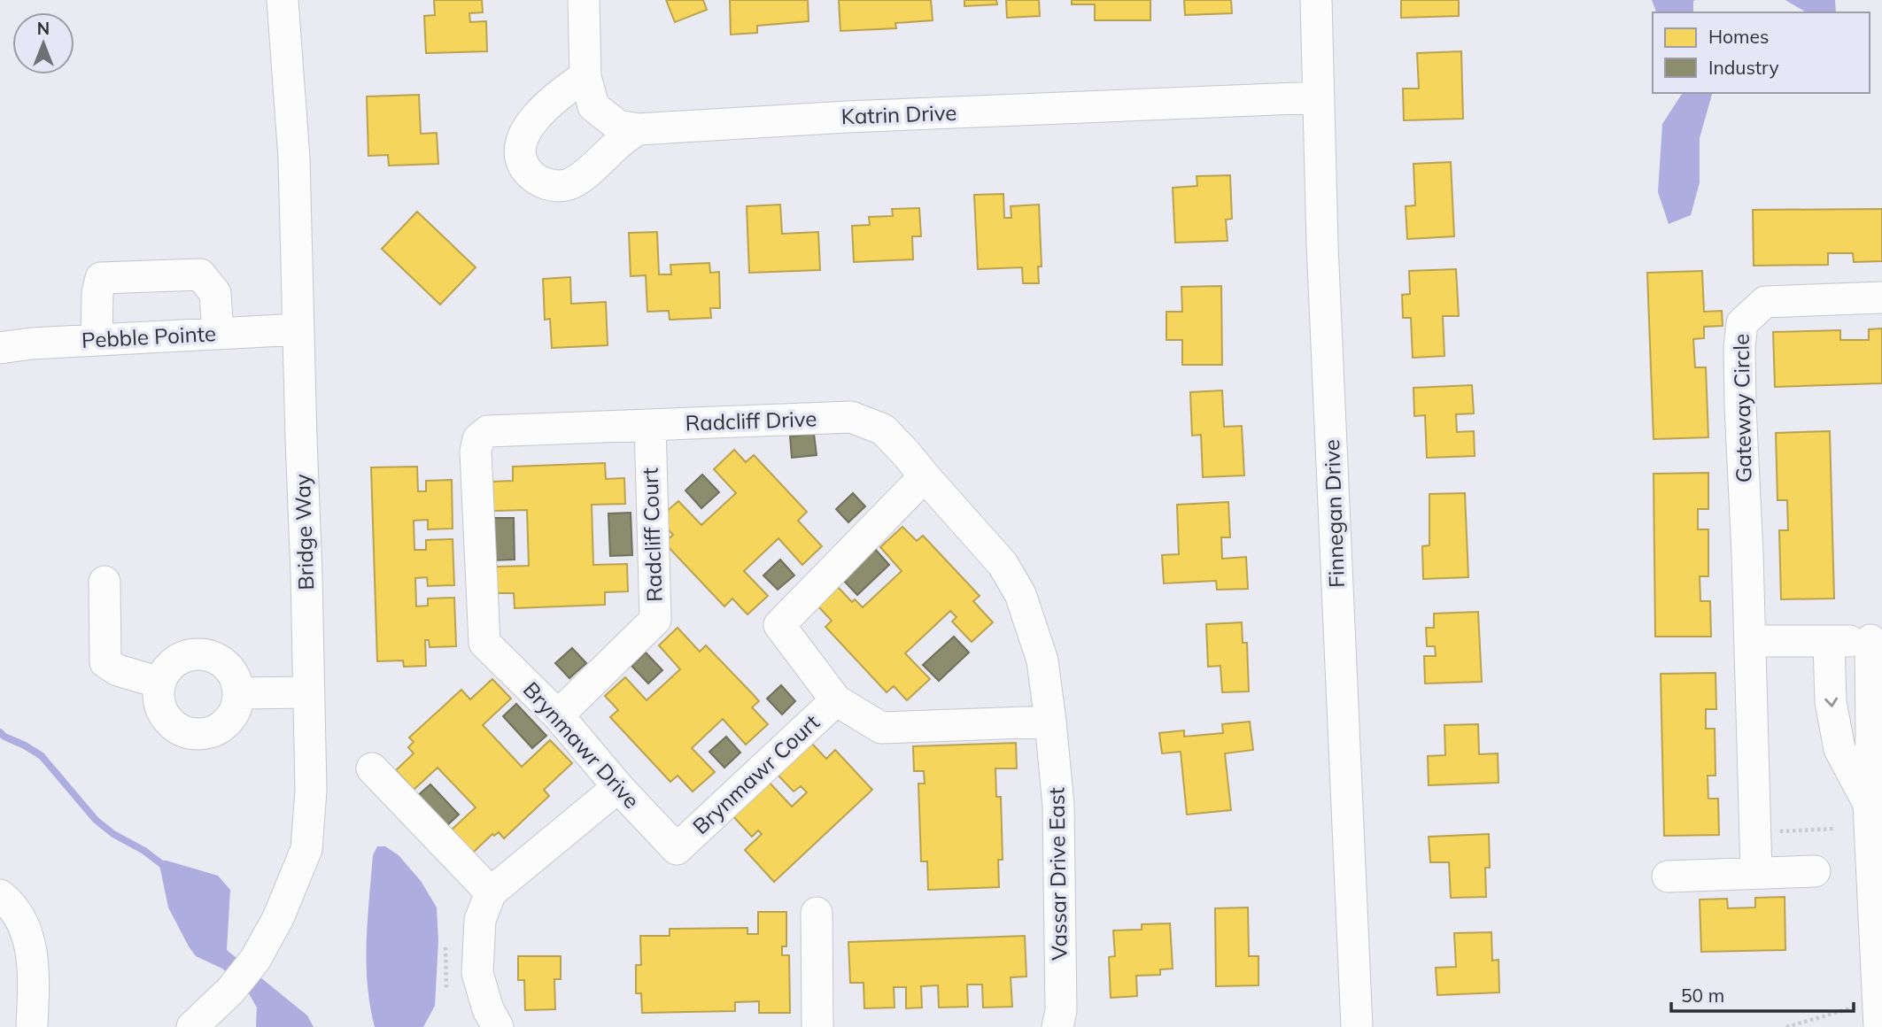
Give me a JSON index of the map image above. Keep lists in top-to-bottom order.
{
  "streets": {
    "street": [
      "Katrin Drive",
      "Pebble Pointe",
      "Gateway Circle",
      "Radcliff Drive",
      "Finnegan Drive",
      "Bridge Way",
      "Radcliff Court",
      "Brynmawr Drive",
      "Brynmawr Court",
      "Vassar Drive East"
    ]
  },
  "crossings": [
    ["Katrin Drive", "Finnegan Drive"],
    ["Pebble Pointe", "Bridge Way"],
    ["Radcliff Drive", "Radcliff Court"],
    ["Radcliff Drive", "Brynmawr Drive"],
    ["Radcliff Drive", "Vassar Drive East"],
    ["Radcliff Court", "Brynmawr Drive"],
    ["Brynmawr Drive", "Brynmawr Court"]
  ],
  "legend": ["Homes", "Industry"],
  "scale_bar": "50 m",
  "north": "top"
}
